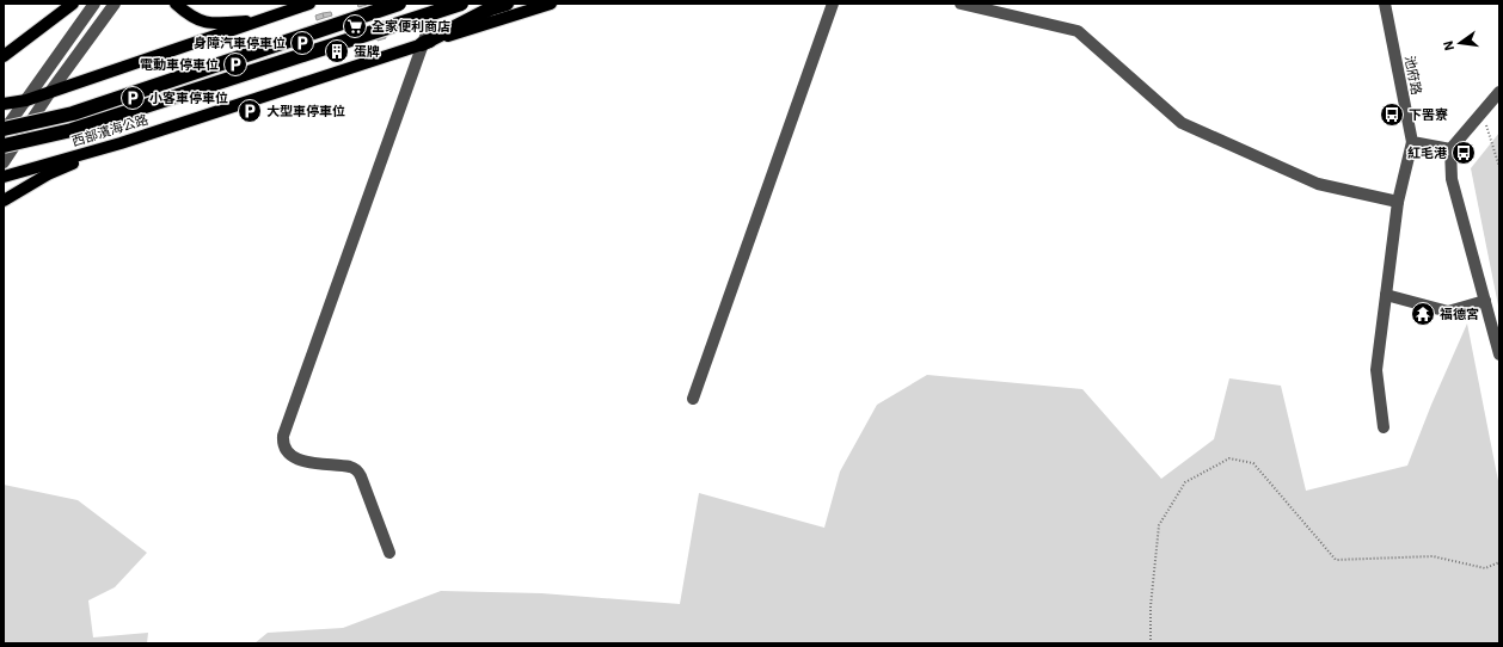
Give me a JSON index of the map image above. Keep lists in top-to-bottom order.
{
  "streets": {
    "main road": ["西部濱海公路"],
    "street": ["池府路"]
  },
  "places": {
    "supermarket": ["全家便利商店"],
    "parking": [
      "身障汽車停車位",
      "電動車停車位",
      "小客車停車位",
      "大型車停車位"
    ],
    "building": ["蛋牌"],
    "bus stop": ["下罟寮", "紅毛港"],
    "temple": ["福德宮"]
  },
  "north": "left"
}
